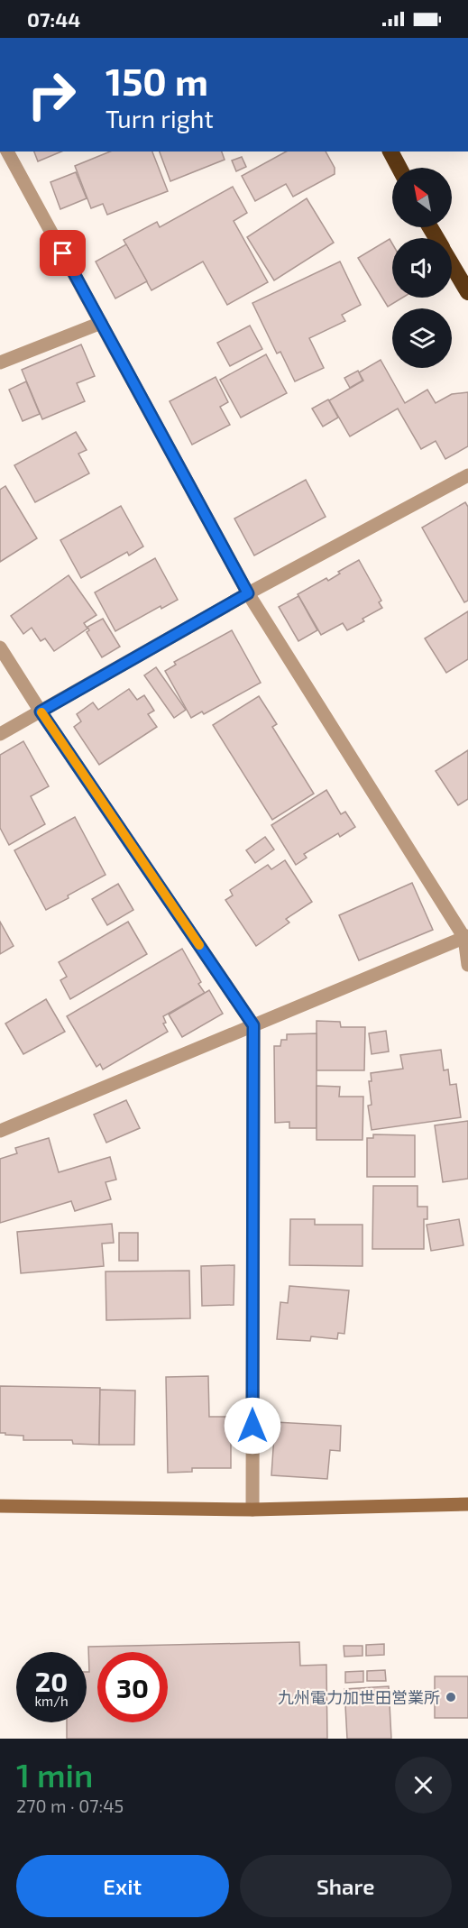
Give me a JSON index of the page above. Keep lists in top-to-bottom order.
{
  "places": ["九州電力加世田営業所"],
  "north": "top left",
  "page": {
    "status": "07:44",
    "turn": ["150 m", "Turn right"],
    "speed": "20 km/h",
    "limit": "30",
    "heading": ["1 min", "270 m · 07:45"],
    "buttons": ["Exit", "Share"]
  }
}
